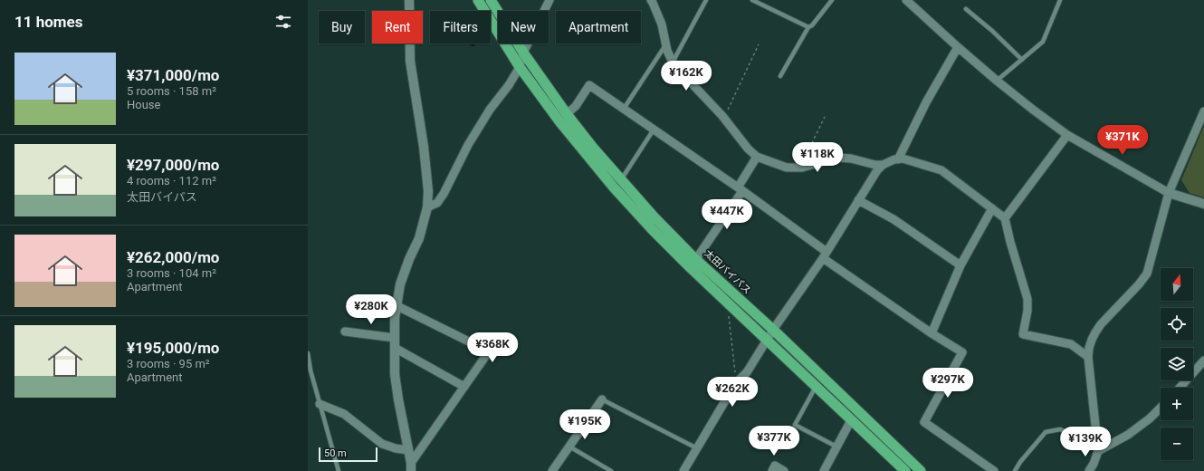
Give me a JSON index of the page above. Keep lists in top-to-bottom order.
{
  "streets": {
    "highway": ["太田バイパス"]
  },
  "scale_bar": "50 m",
  "north": "top",
  "page": {
    "heading": "11 homes",
    "chip": [
      "Buy",
      "Rent",
      "Filters",
      "New",
      "Apartment"
    ],
    "list": [
      {
        "name": "¥371,000/mo",
        "note": "5 rooms · 158 m² · House"
      },
      {
        "name": "¥297,000/mo",
        "note": "4 rooms · 112 m² · 太田バイパス"
      },
      {
        "name": "¥262,000/mo",
        "note": "3 rooms · 104 m² · Apartment"
      },
      {
        "name": "¥195,000/mo",
        "note": "3 rooms · 95 m² · Apartment"
      }
    ],
    "price": [
      "¥162K",
      "¥371K",
      "¥118K",
      "¥447K",
      "¥280K",
      "¥368K",
      "¥297K",
      "¥262K",
      "¥195K",
      "¥377K",
      "¥139K"
    ],
    "map_buttons": ["+", "−"],
    "scale": "50 m"
  }
}
